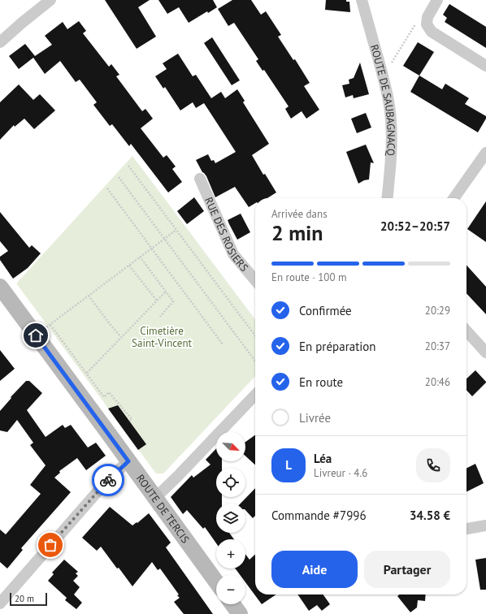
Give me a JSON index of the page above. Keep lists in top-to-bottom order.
{
  "streets": {
    "main road": ["ROUTE DE TERCIS"],
    "street": ["ROUTE DE SAUBAGNACQ", "RUE DES ROSIERS"]
  },
  "parks": ["Cimetière Saint-Vincent"],
  "scale_bar": "20 m",
  "north": "bottom right",
  "page": {
    "heading": ["2 min", "Arrivée dans", "20:52–20:57"],
    "panel": [
      "Léa",
      "Livreur · 4.6",
      "Commande #7996",
      "34.58 €"
    ],
    "bar": "En route · 100 m",
    "list": [
      ["Confirmée", "20:29"],
      ["En préparation", "20:37"],
      ["En route", "20:46"],
      "Livrée"
    ],
    "map_buttons": ["+", "−"],
    "round": "L",
    "buttons": ["Aide", "Partager"],
    "scale": "20 m"
  }
}
